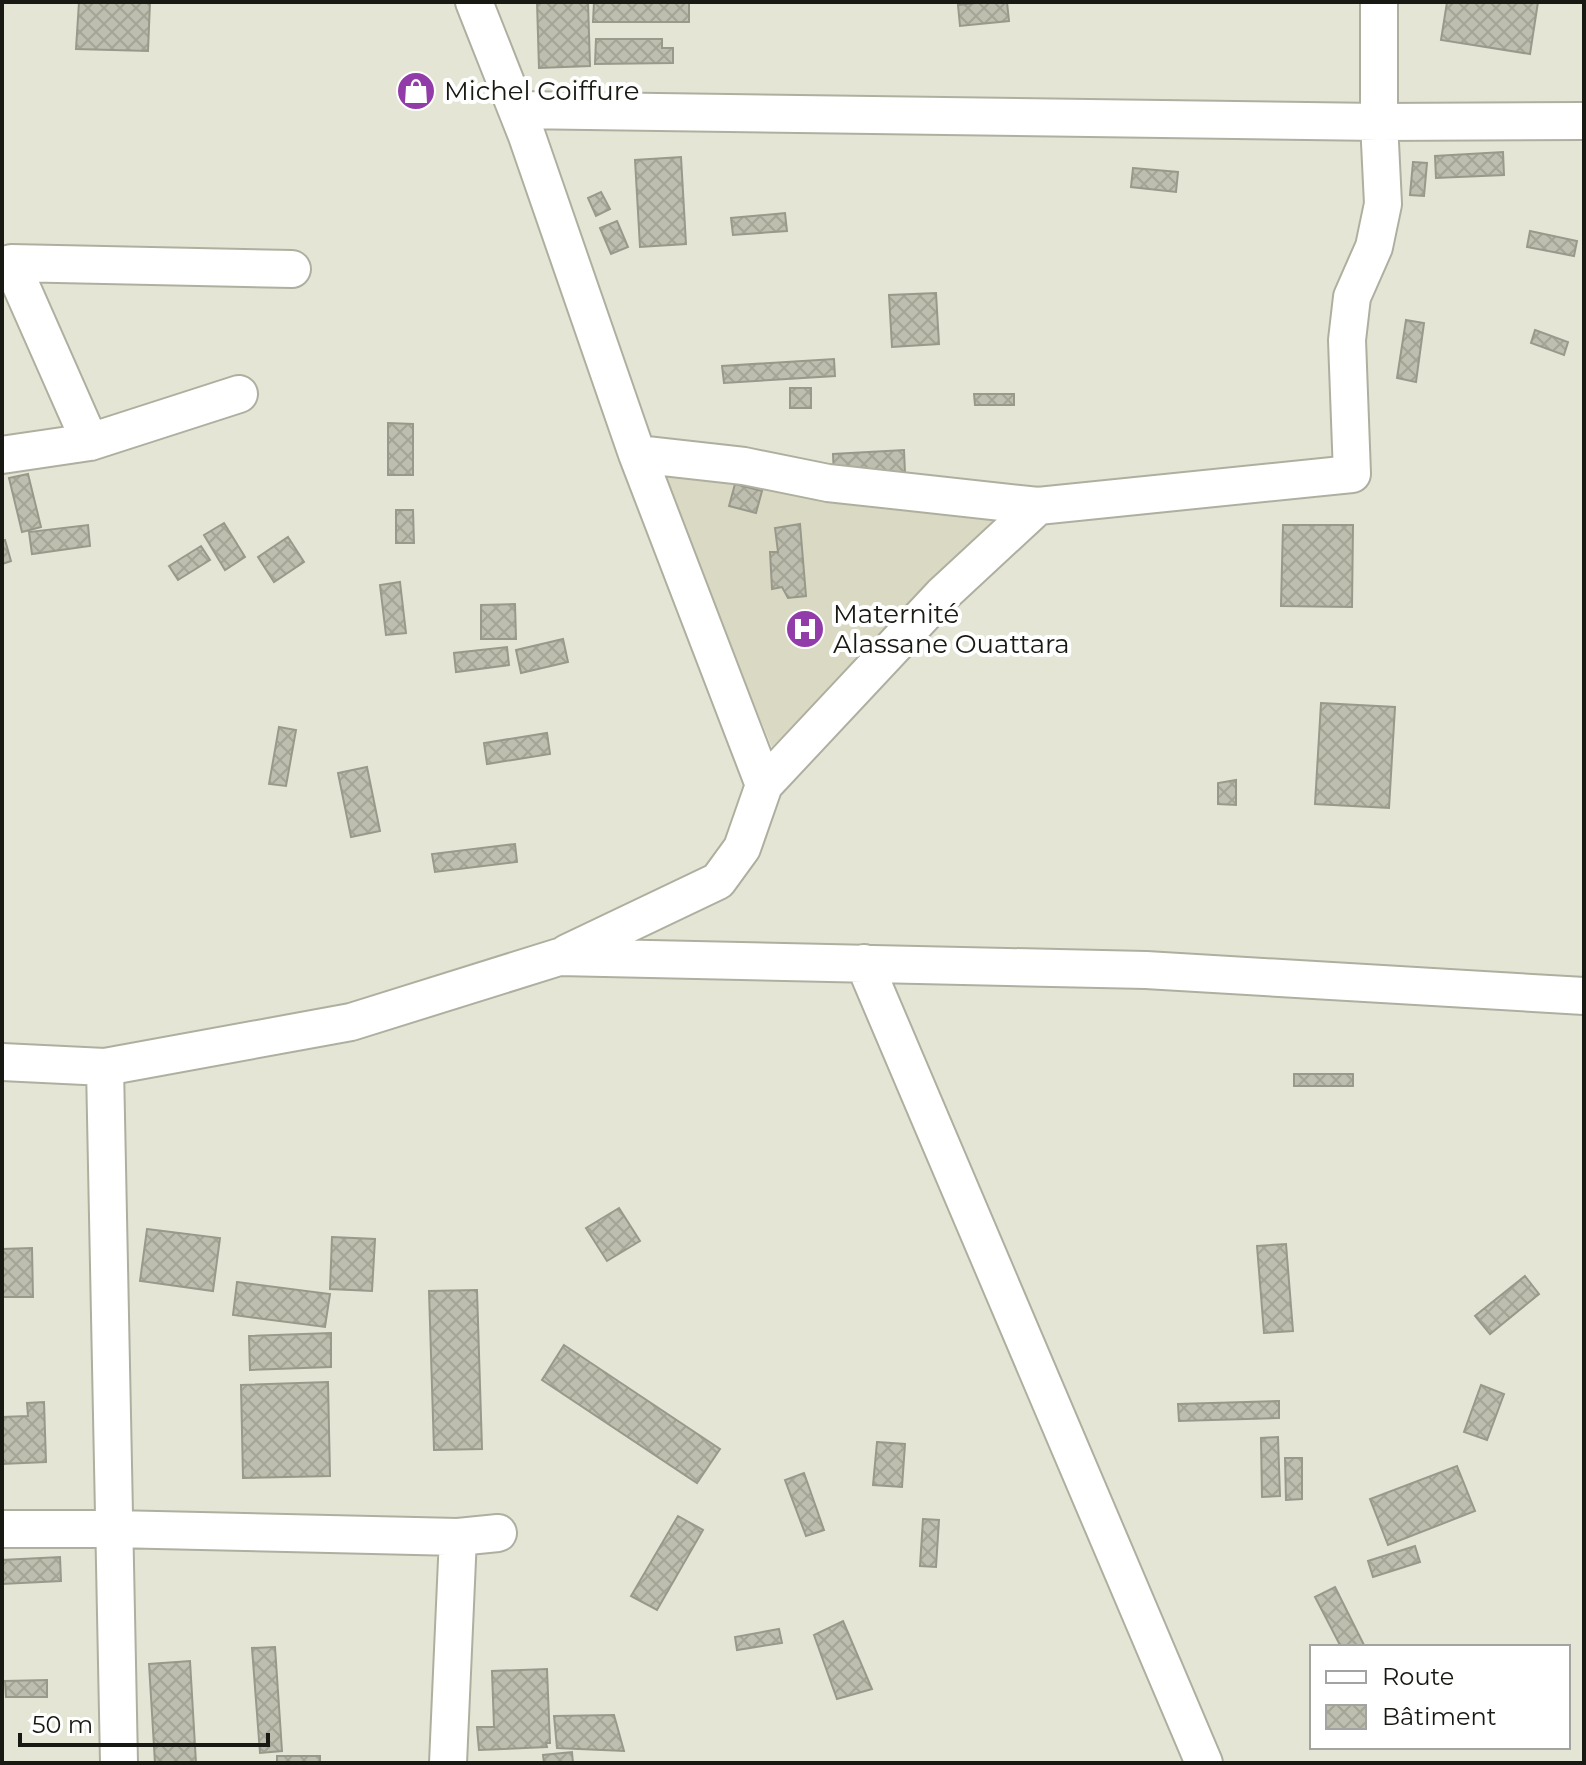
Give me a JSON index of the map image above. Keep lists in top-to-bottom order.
{
  "places": {
    "shop": ["Michel Coiffure"],
    "hospital": ["Maternité Alassane Ouattara"]
  },
  "legend": ["Route", "Bâtiment"],
  "scale_bar": "50 m"
}
